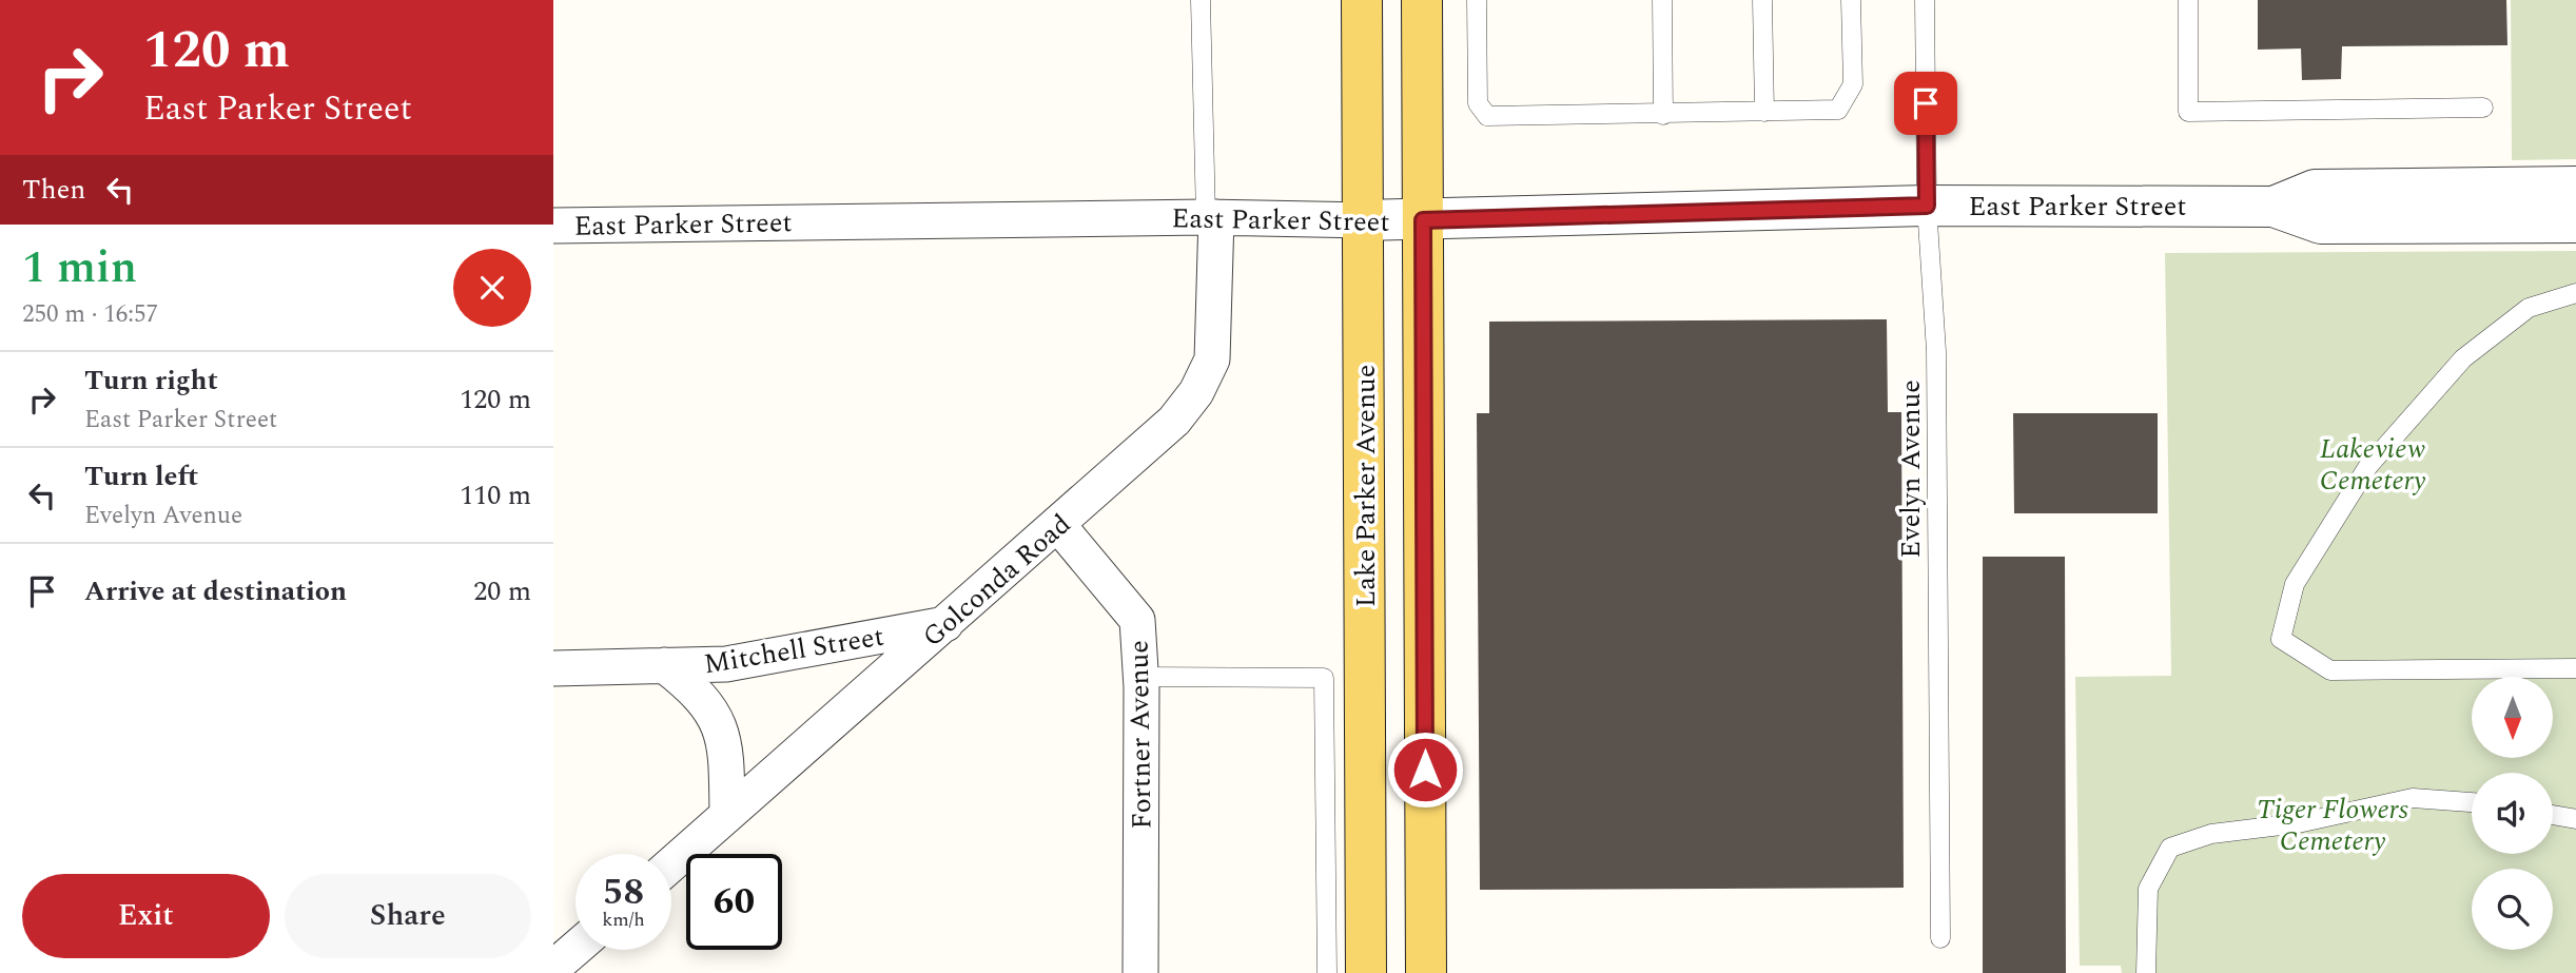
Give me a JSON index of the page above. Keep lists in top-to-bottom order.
{
  "streets": {
    "main road": ["Lake Parker Avenue"],
    "street": [
      "East Parker Street",
      "Golconda Road",
      "Mitchell Street",
      "Fortner Avenue"
    ],
    "lane": ["Evelyn Avenue"]
  },
  "crossings": [
    ["East Parker Street", "Evelyn Avenue"],
    ["East Parker Street", "Lake Parker Avenue"],
    ["East Parker Street", "Golconda Road"],
    ["Golconda Road", "Mitchell Street"],
    ["Golconda Road", "Fortner Avenue"]
  ],
  "parks": ["Lakeview Cemetery", "Tiger Flowers Cemetery"],
  "north": "bottom",
  "page": {
    "turn": ["120 m", "East Parker Street"],
    "then": "Then",
    "heading": ["1 min", "250 m · 16:57"],
    "list": [
      {
        "name": "Turn right",
        "note": "East Parker Street",
        "value": "120 m"
      },
      {
        "name": "Turn left",
        "note": "Evelyn Avenue",
        "value": "110 m"
      },
      {
        "name": "Arrive at destination",
        "value": "20 m"
      }
    ],
    "speed": "58 km/h",
    "limit": "60",
    "buttons": ["Exit", "Share"]
  }
}
